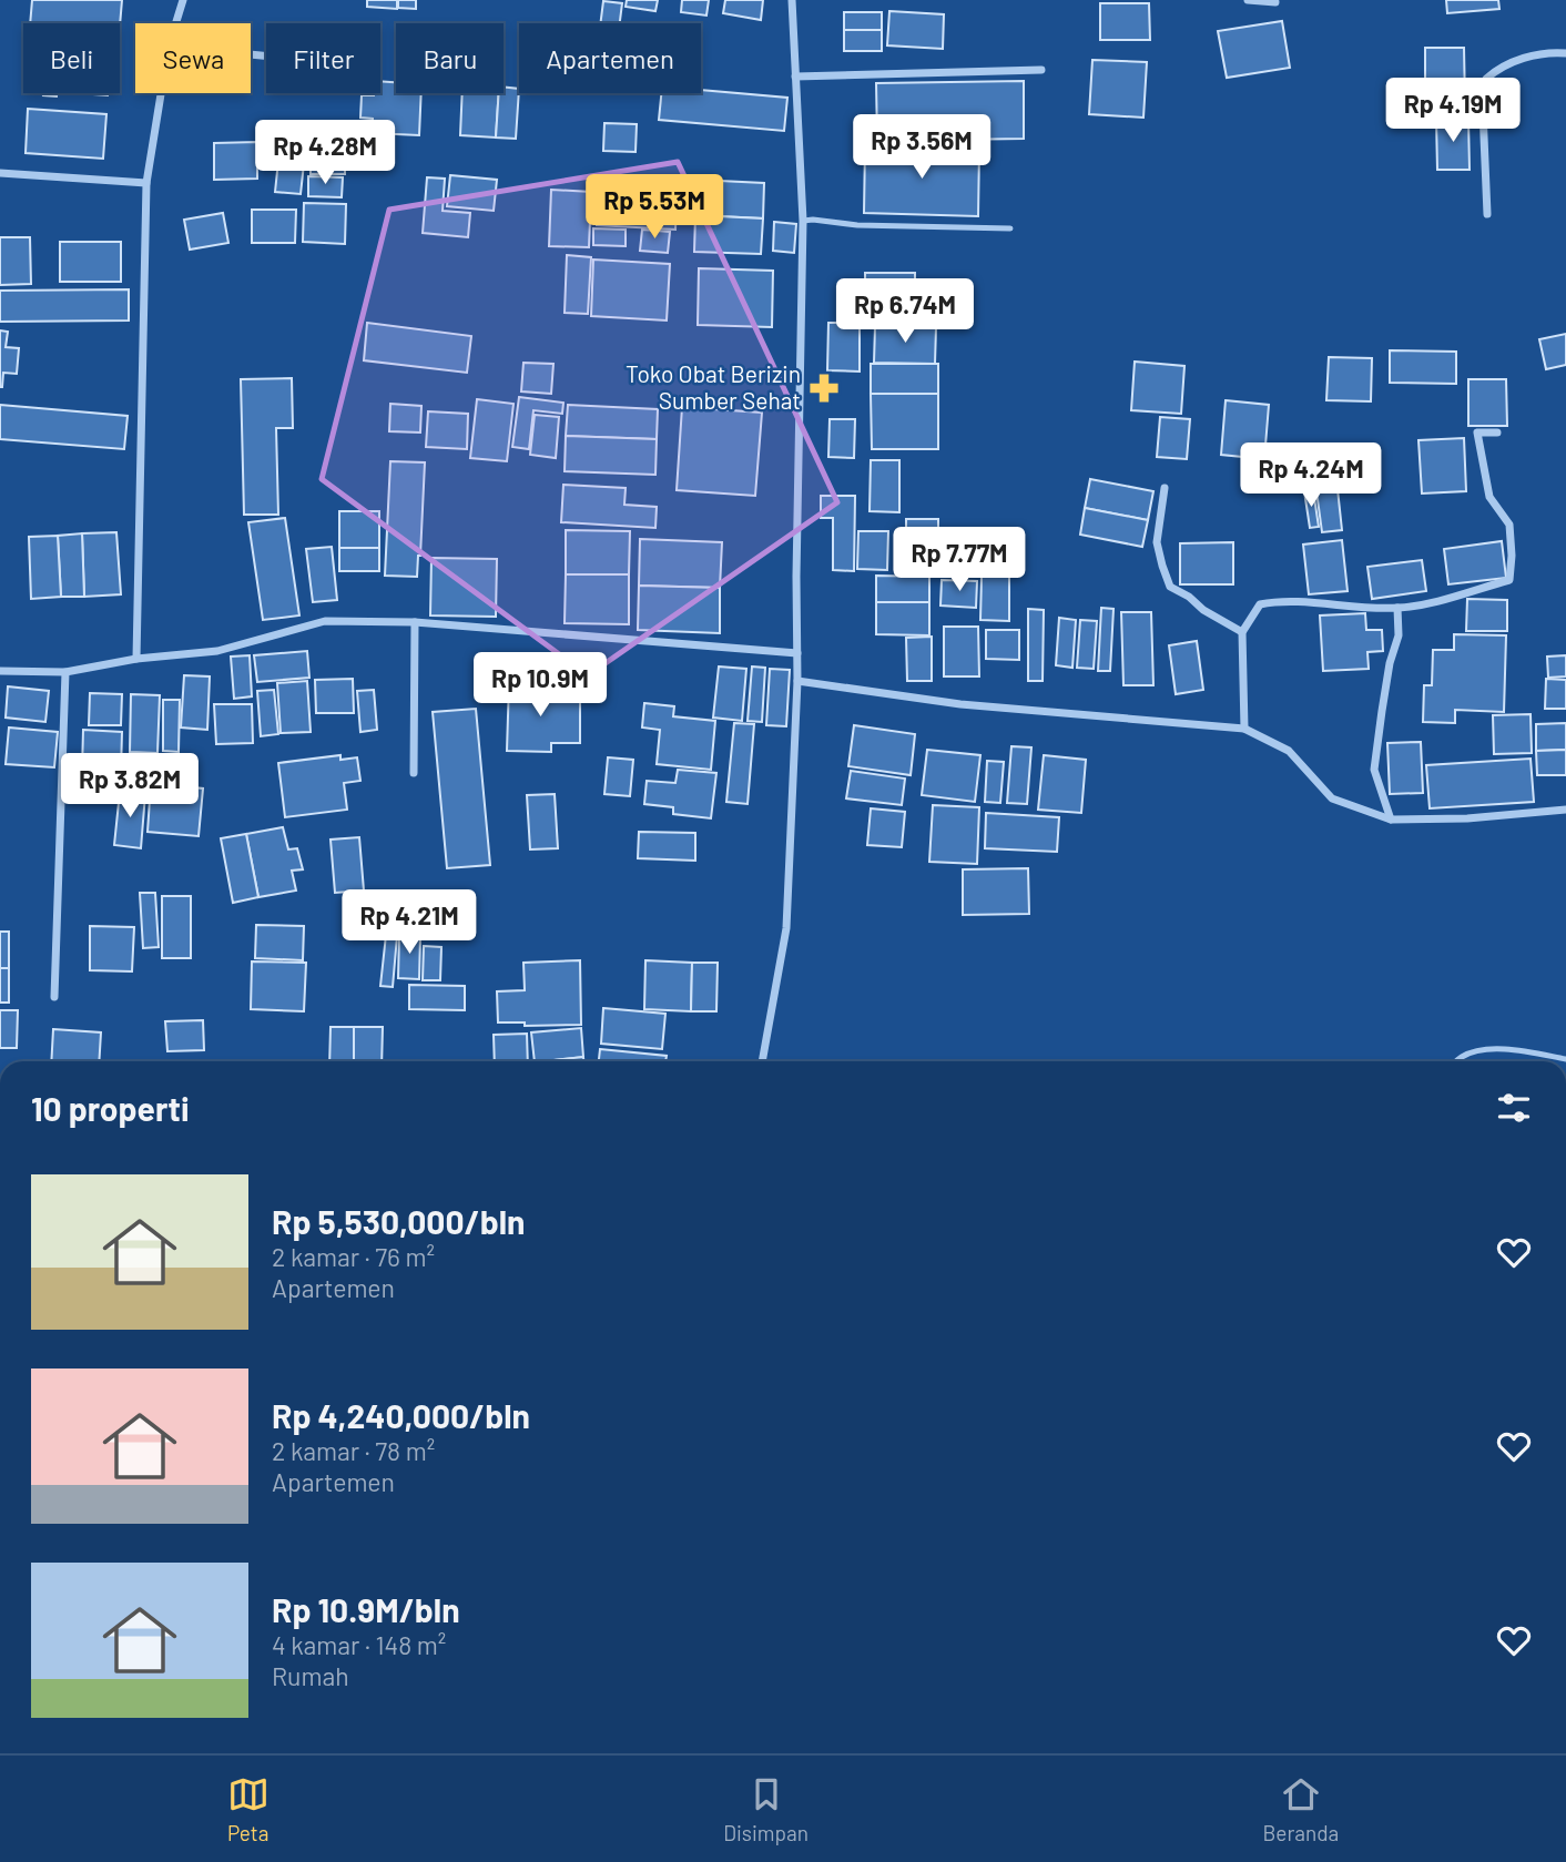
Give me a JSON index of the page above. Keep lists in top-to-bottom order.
{
  "places": {
    "pharmacy": ["Toko Obat Berizin Sumber Sehat"]
  },
  "page": {
    "chip": [
      "Beli",
      "Sewa",
      "Filter",
      "Baru",
      "Apartemen"
    ],
    "price": [
      "Rp 4.19M",
      "Rp 3.56M",
      "Rp 4.28M",
      "Rp 5.53M",
      "Rp 6.74M",
      "Rp 4.24M",
      "Rp 7.77M",
      "Rp 10.9M",
      "Rp 3.82M",
      "Rp 4.21M"
    ],
    "heading": "10 properti",
    "list": [
      {
        "name": "Rp 5,530,000/bln",
        "note": "2 kamar · 76 m² · Apartemen"
      },
      {
        "name": "Rp 4,240,000/bln",
        "note": "2 kamar · 78 m² · Apartemen"
      },
      {
        "name": "Rp 10.9M/bln",
        "note": "4 kamar · 148 m² · Rumah"
      }
    ],
    "tabs": ["Peta", "Disimpan", "Beranda"]
  }
}
